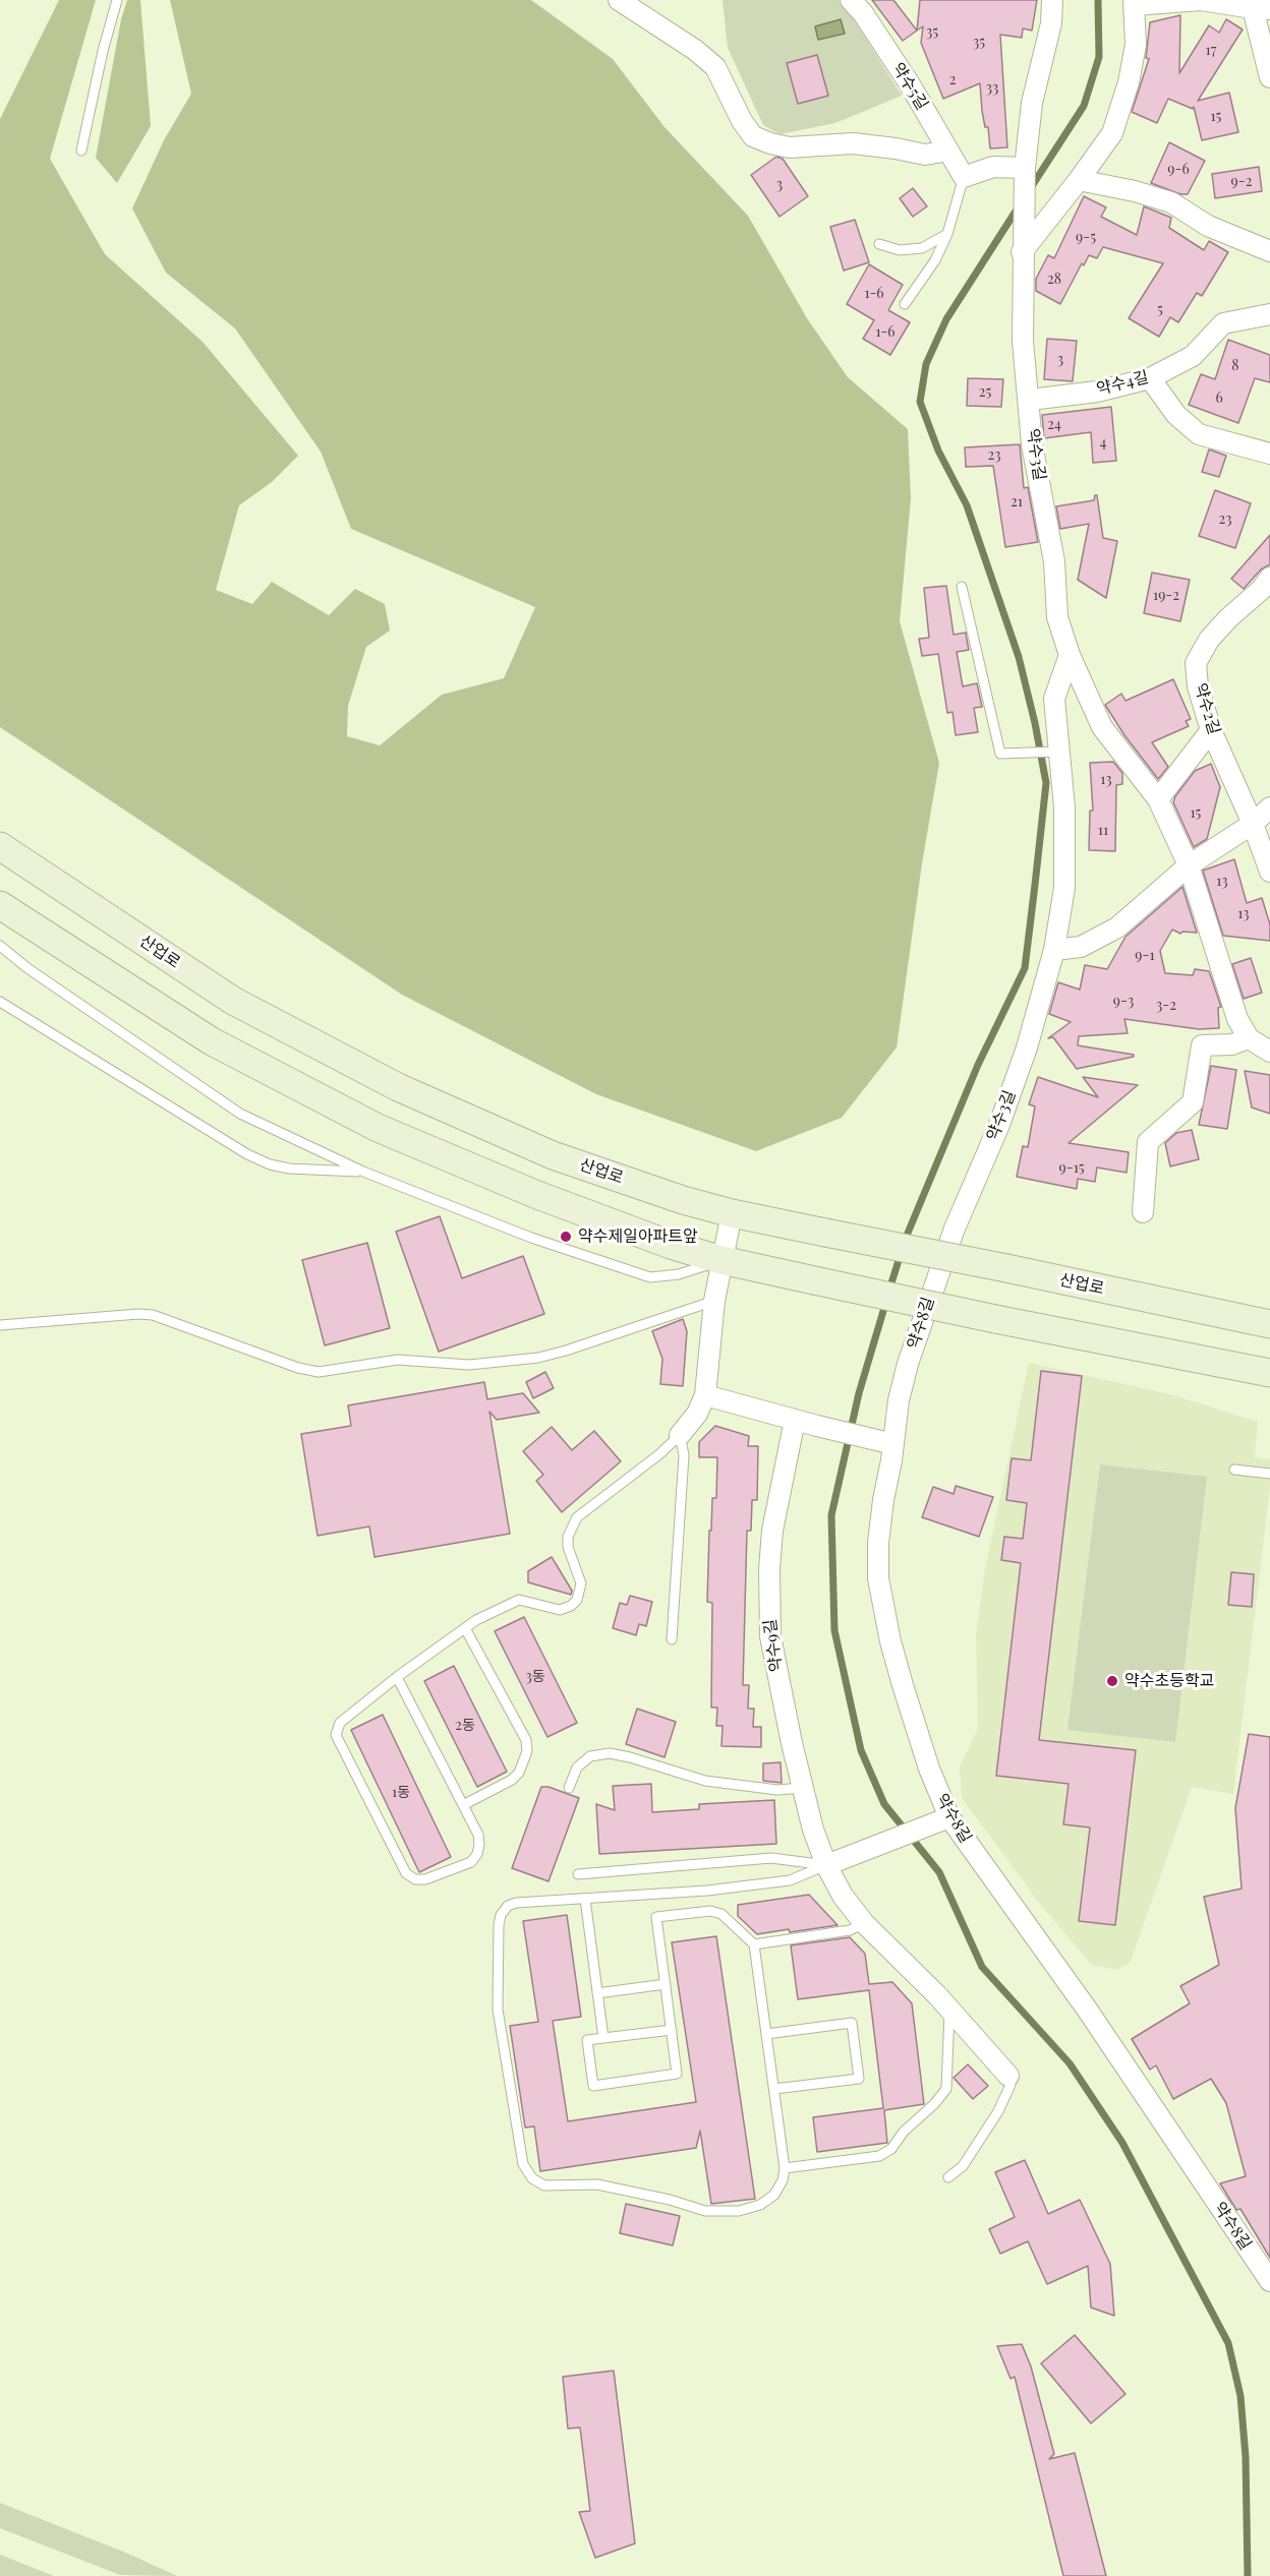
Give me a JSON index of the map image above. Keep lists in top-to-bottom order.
{
  "streets": {
    "main road": ["산업로"],
    "street": [
      "약수5길",
      "약수4길",
      "약수3길",
      "약수2길",
      "약수8길",
      "약수9길"
    ]
  },
  "crossings": [
    ["약수4길", "약수3길"],
    ["약수3길", "약수8길"]
  ],
  "places": ["약수제일아파트앞", "약수초등학교"],
  "house_numbers": [
    "35",
    "35",
    "17",
    "2",
    "33",
    "15",
    "9-6",
    "9-2",
    "3",
    "9-5",
    "28",
    "1-6",
    "5",
    "1-6",
    "3",
    "8",
    "25",
    "6",
    "24",
    "4",
    "23",
    "21",
    "23",
    "19-2",
    "13",
    "15",
    "11",
    "13",
    "13",
    "9-1",
    "9-3",
    "3-2",
    "9-15",
    "3동",
    "2동",
    "1동"
  ]
}
